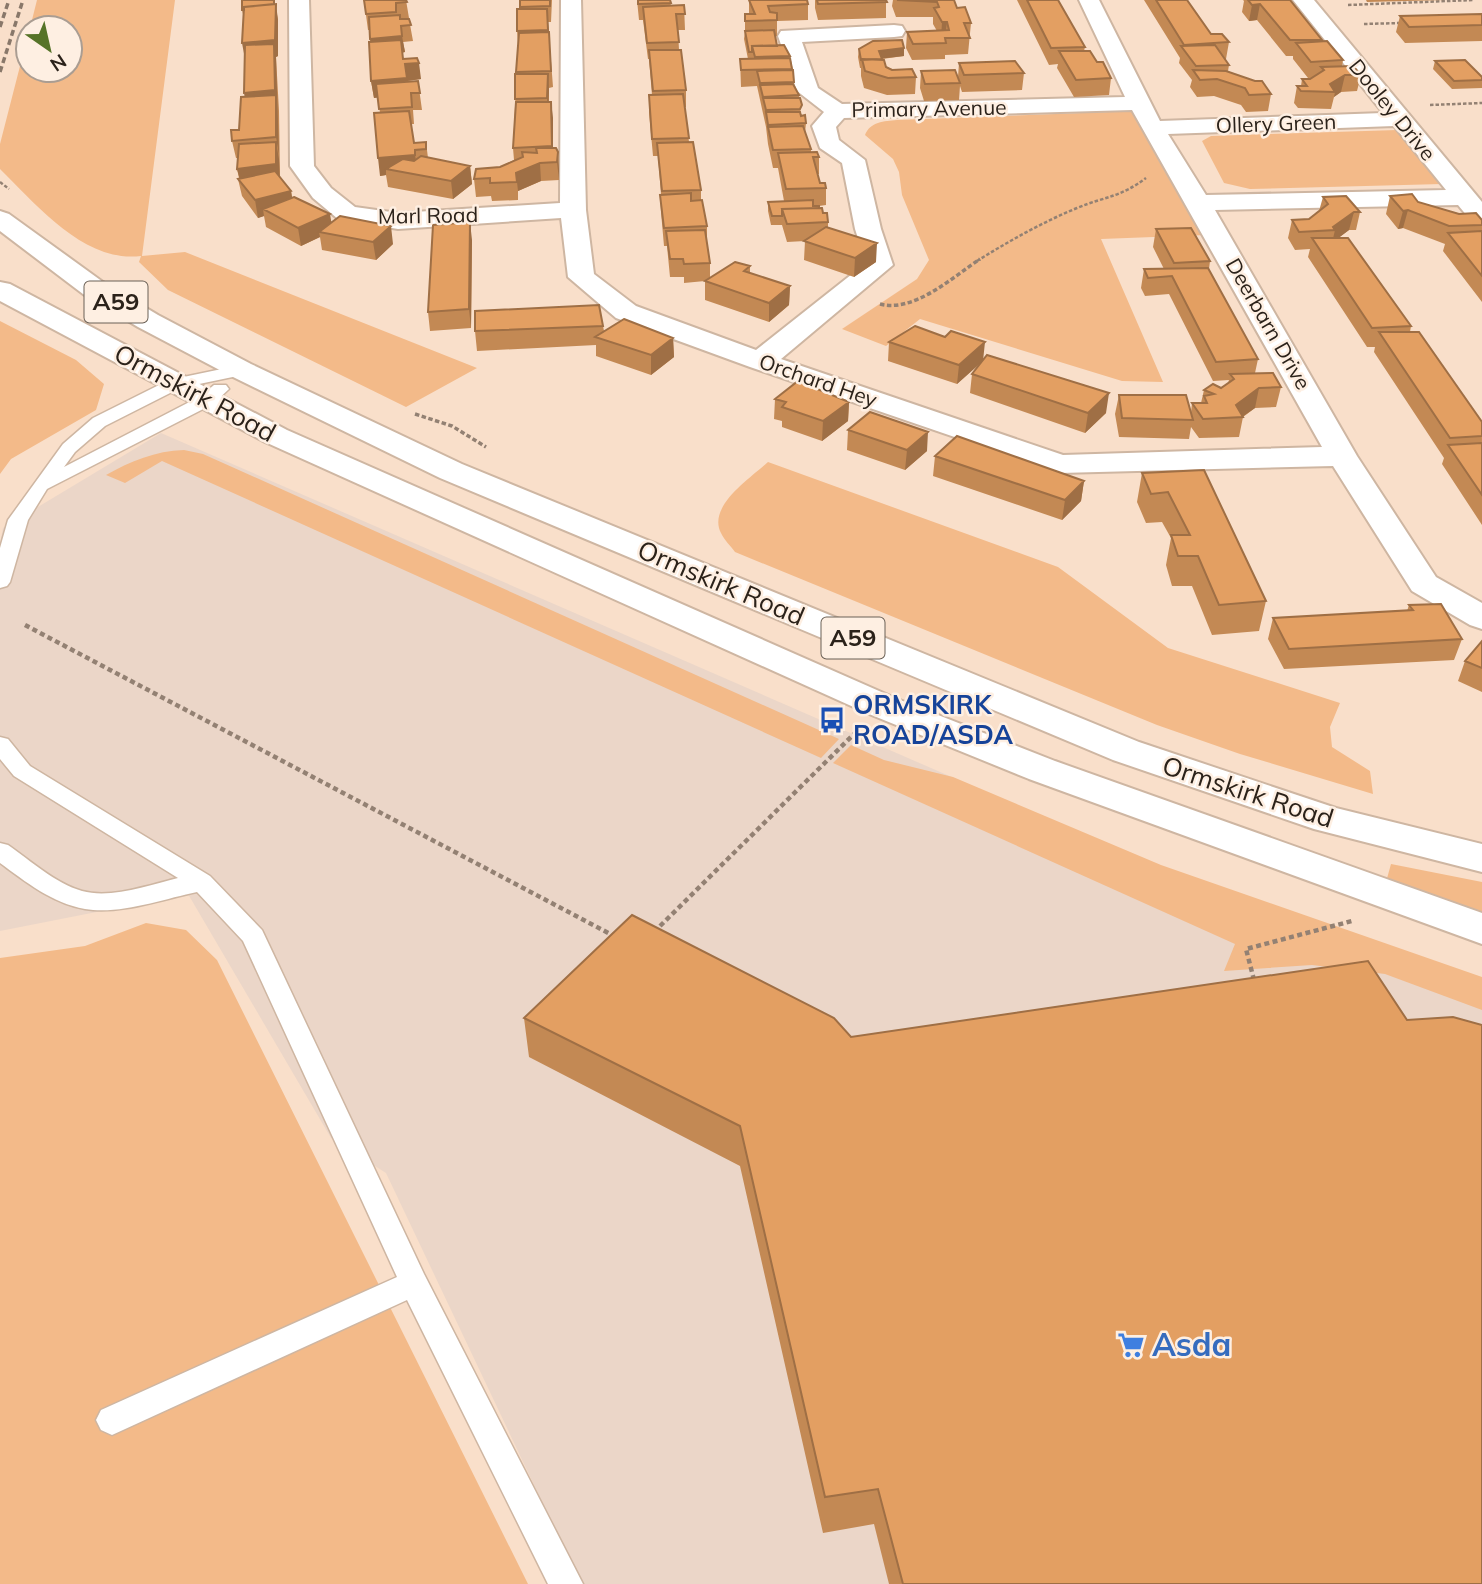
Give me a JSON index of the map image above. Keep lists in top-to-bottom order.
{
  "streets": {
    "main road": [
      "Primary Avenue",
      "Dooley Drive",
      "Ollery Green",
      "Marl Road",
      "A59",
      "Deerbarn Drive",
      "Orchard Hey",
      "Ormskirk Road"
    ]
  },
  "crossings": [
    ["Primary Avenue", "Deerbarn Drive"],
    ["Primary Avenue", "Orchard Hey"],
    ["Dooley Drive", "Ollery Green"],
    ["Ollery Green", "Deerbarn Drive"],
    ["Marl Road", "Orchard Hey"],
    ["Deerbarn Drive", "Orchard Hey"]
  ],
  "places": {
    "bus stop": ["ORMSKIRK ROAD/ASDA"],
    "supermarket": ["Asda"]
  },
  "north": "bottom right"
}
